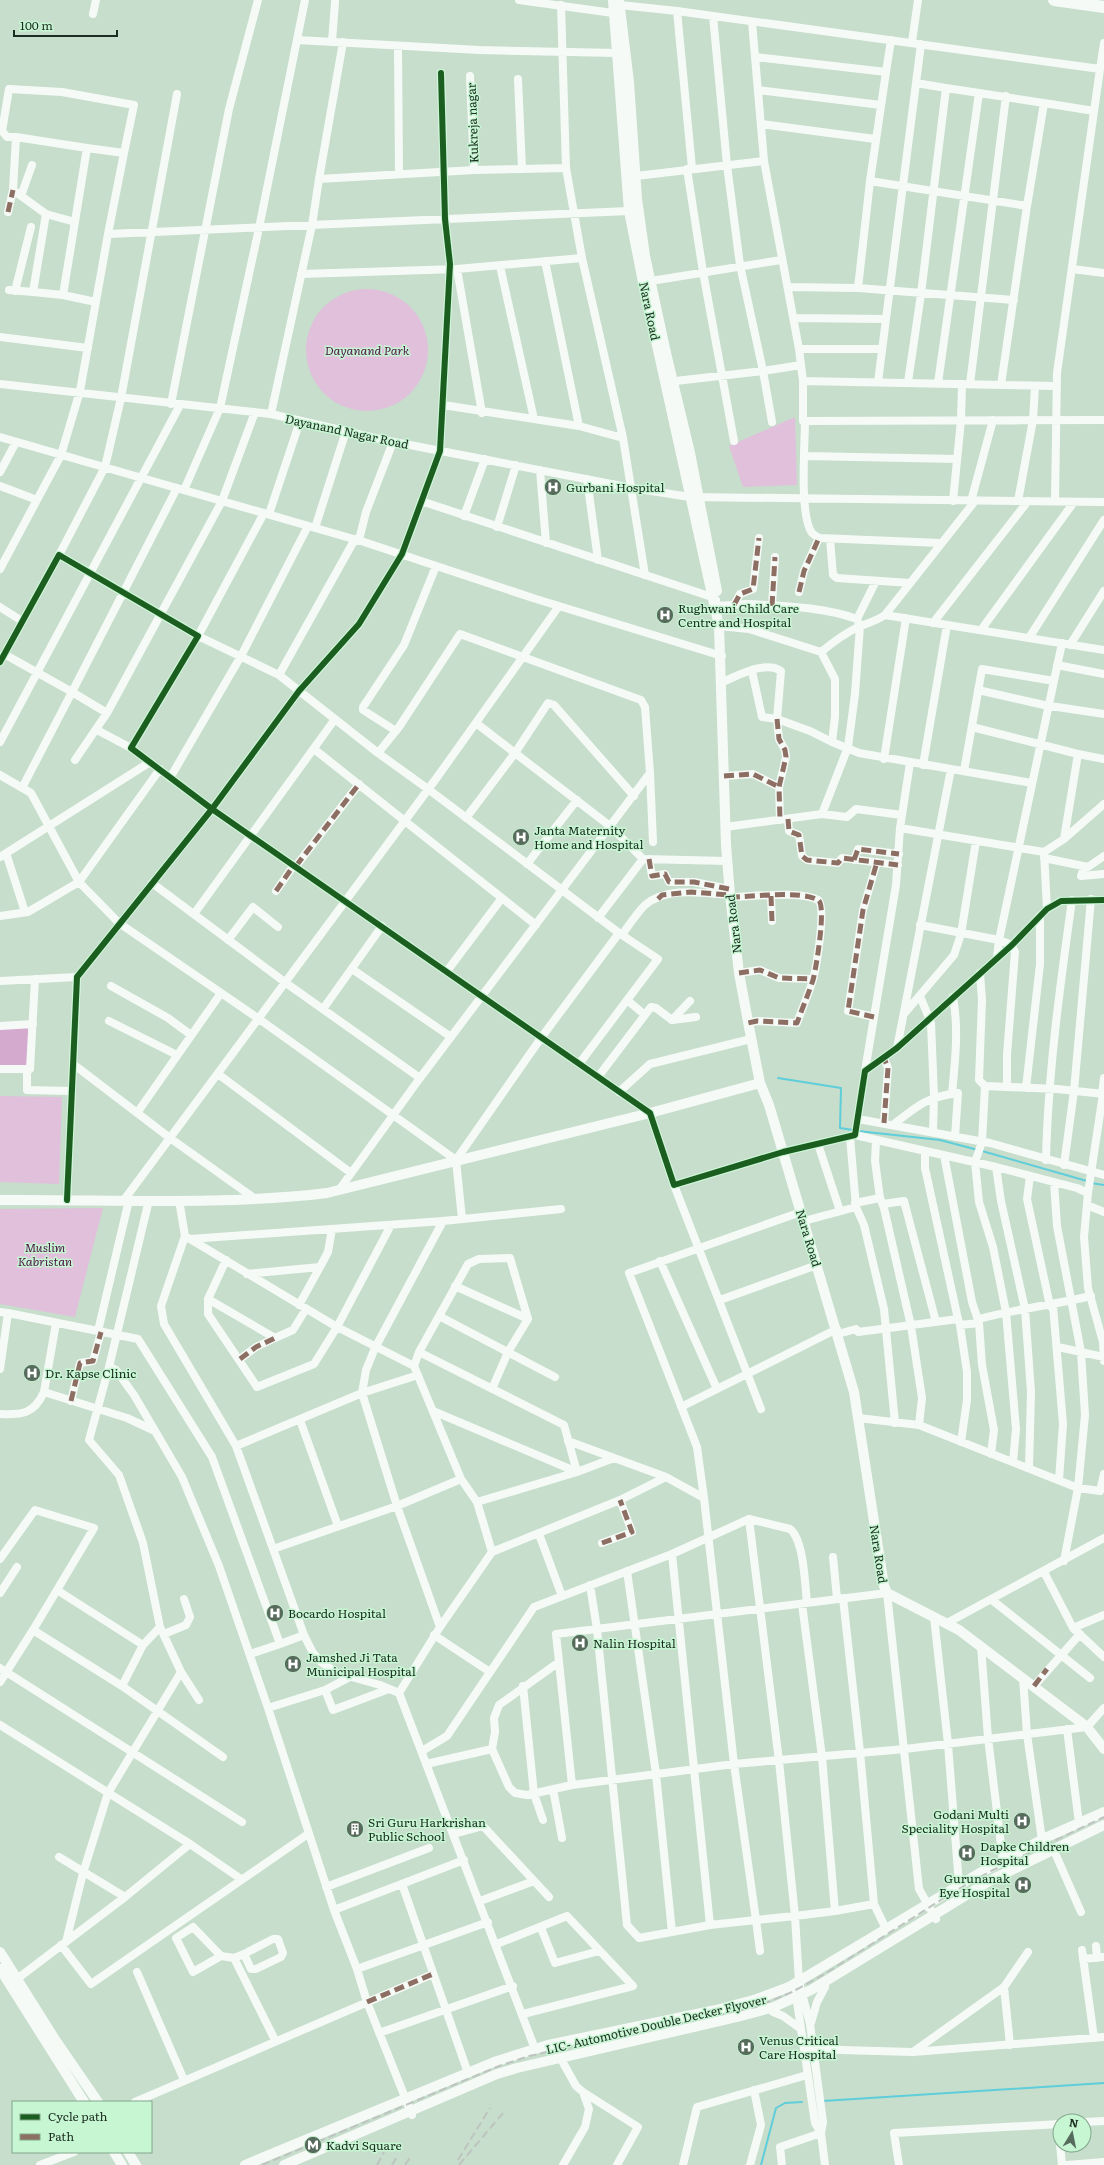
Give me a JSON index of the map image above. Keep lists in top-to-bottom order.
{
  "streets": {
    "main road": ["Nara Road", "LIC- Automotive Double Decker Flyover"],
    "street": ["Kukreja nagar", "Dayanand Nagar Road"]
  },
  "crossings": [
    ["Nara Road", "Dayanand Nagar Road"]
  ],
  "parks": ["Dayanand Park", "Muslim Kabristan"],
  "places": {
    "hospital": [
      "Gurbani Hospital",
      "Rughwani Child Care Centre and Hospital",
      "Janta Maternity Home and Hospital",
      "Dr. Kapse Clinic",
      "Bocardo Hospital",
      "Nalin Hospital",
      "Jamshed Ji Tata Municipal Hospital",
      "Godani Multi Speciality Hospital",
      "Dapke Children Hospital",
      "Gurunanak Eye Hospital",
      "Venus Critical Care Hospital"
    ],
    "building": ["Sri Guru Harkrishan Public School"],
    "metro station": ["Kadvi Square"]
  },
  "legend": ["Cycle path", "Path"],
  "scale_bar": "100 m",
  "north": "top"
}
